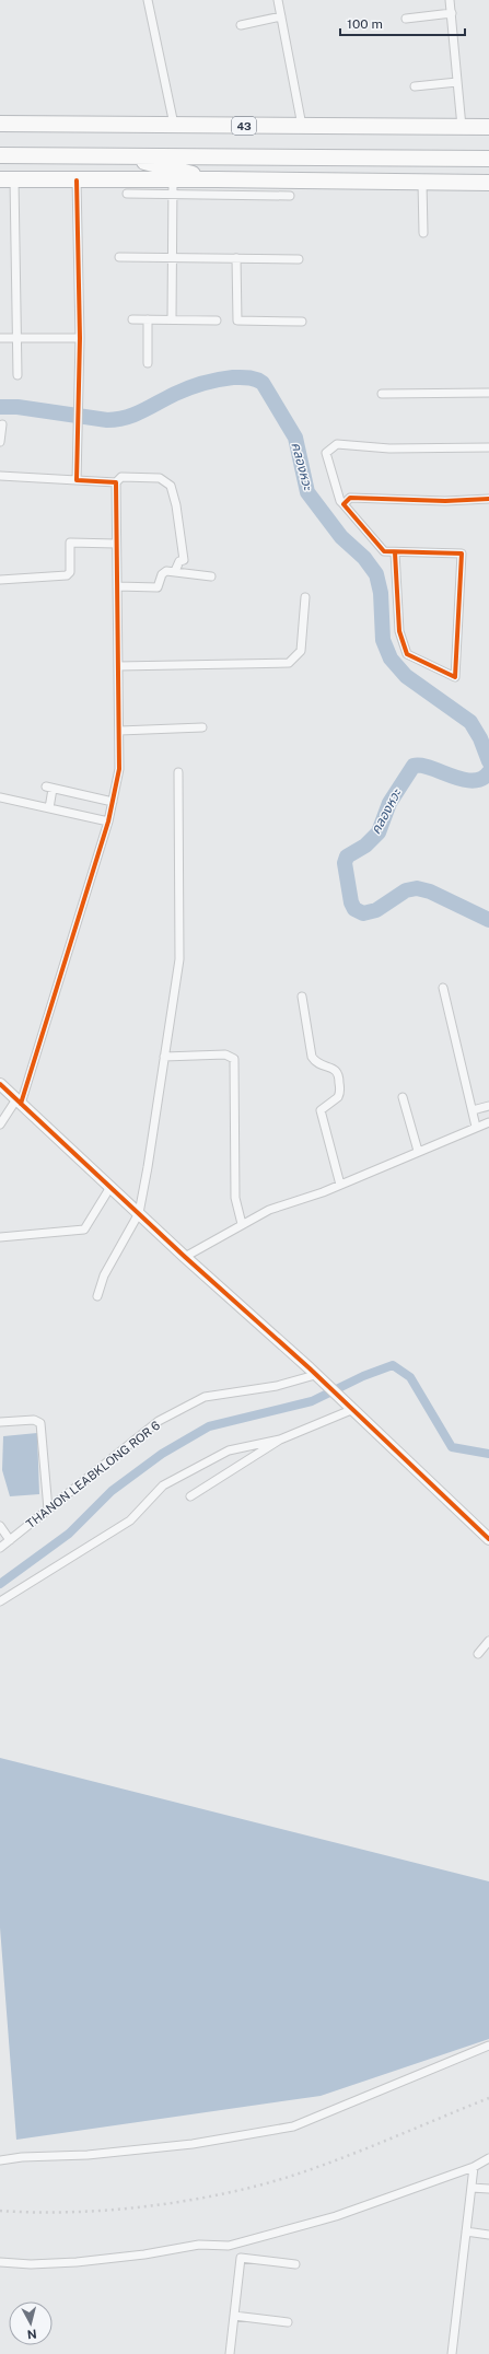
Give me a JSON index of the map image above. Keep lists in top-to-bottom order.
{
  "streets": {
    "highway": ["43"],
    "street": ["THANON LEABKLONG ROR 6"]
  },
  "water": ["คลองหวะ"],
  "scale_bar": "100 m",
  "north": "bottom"
}
